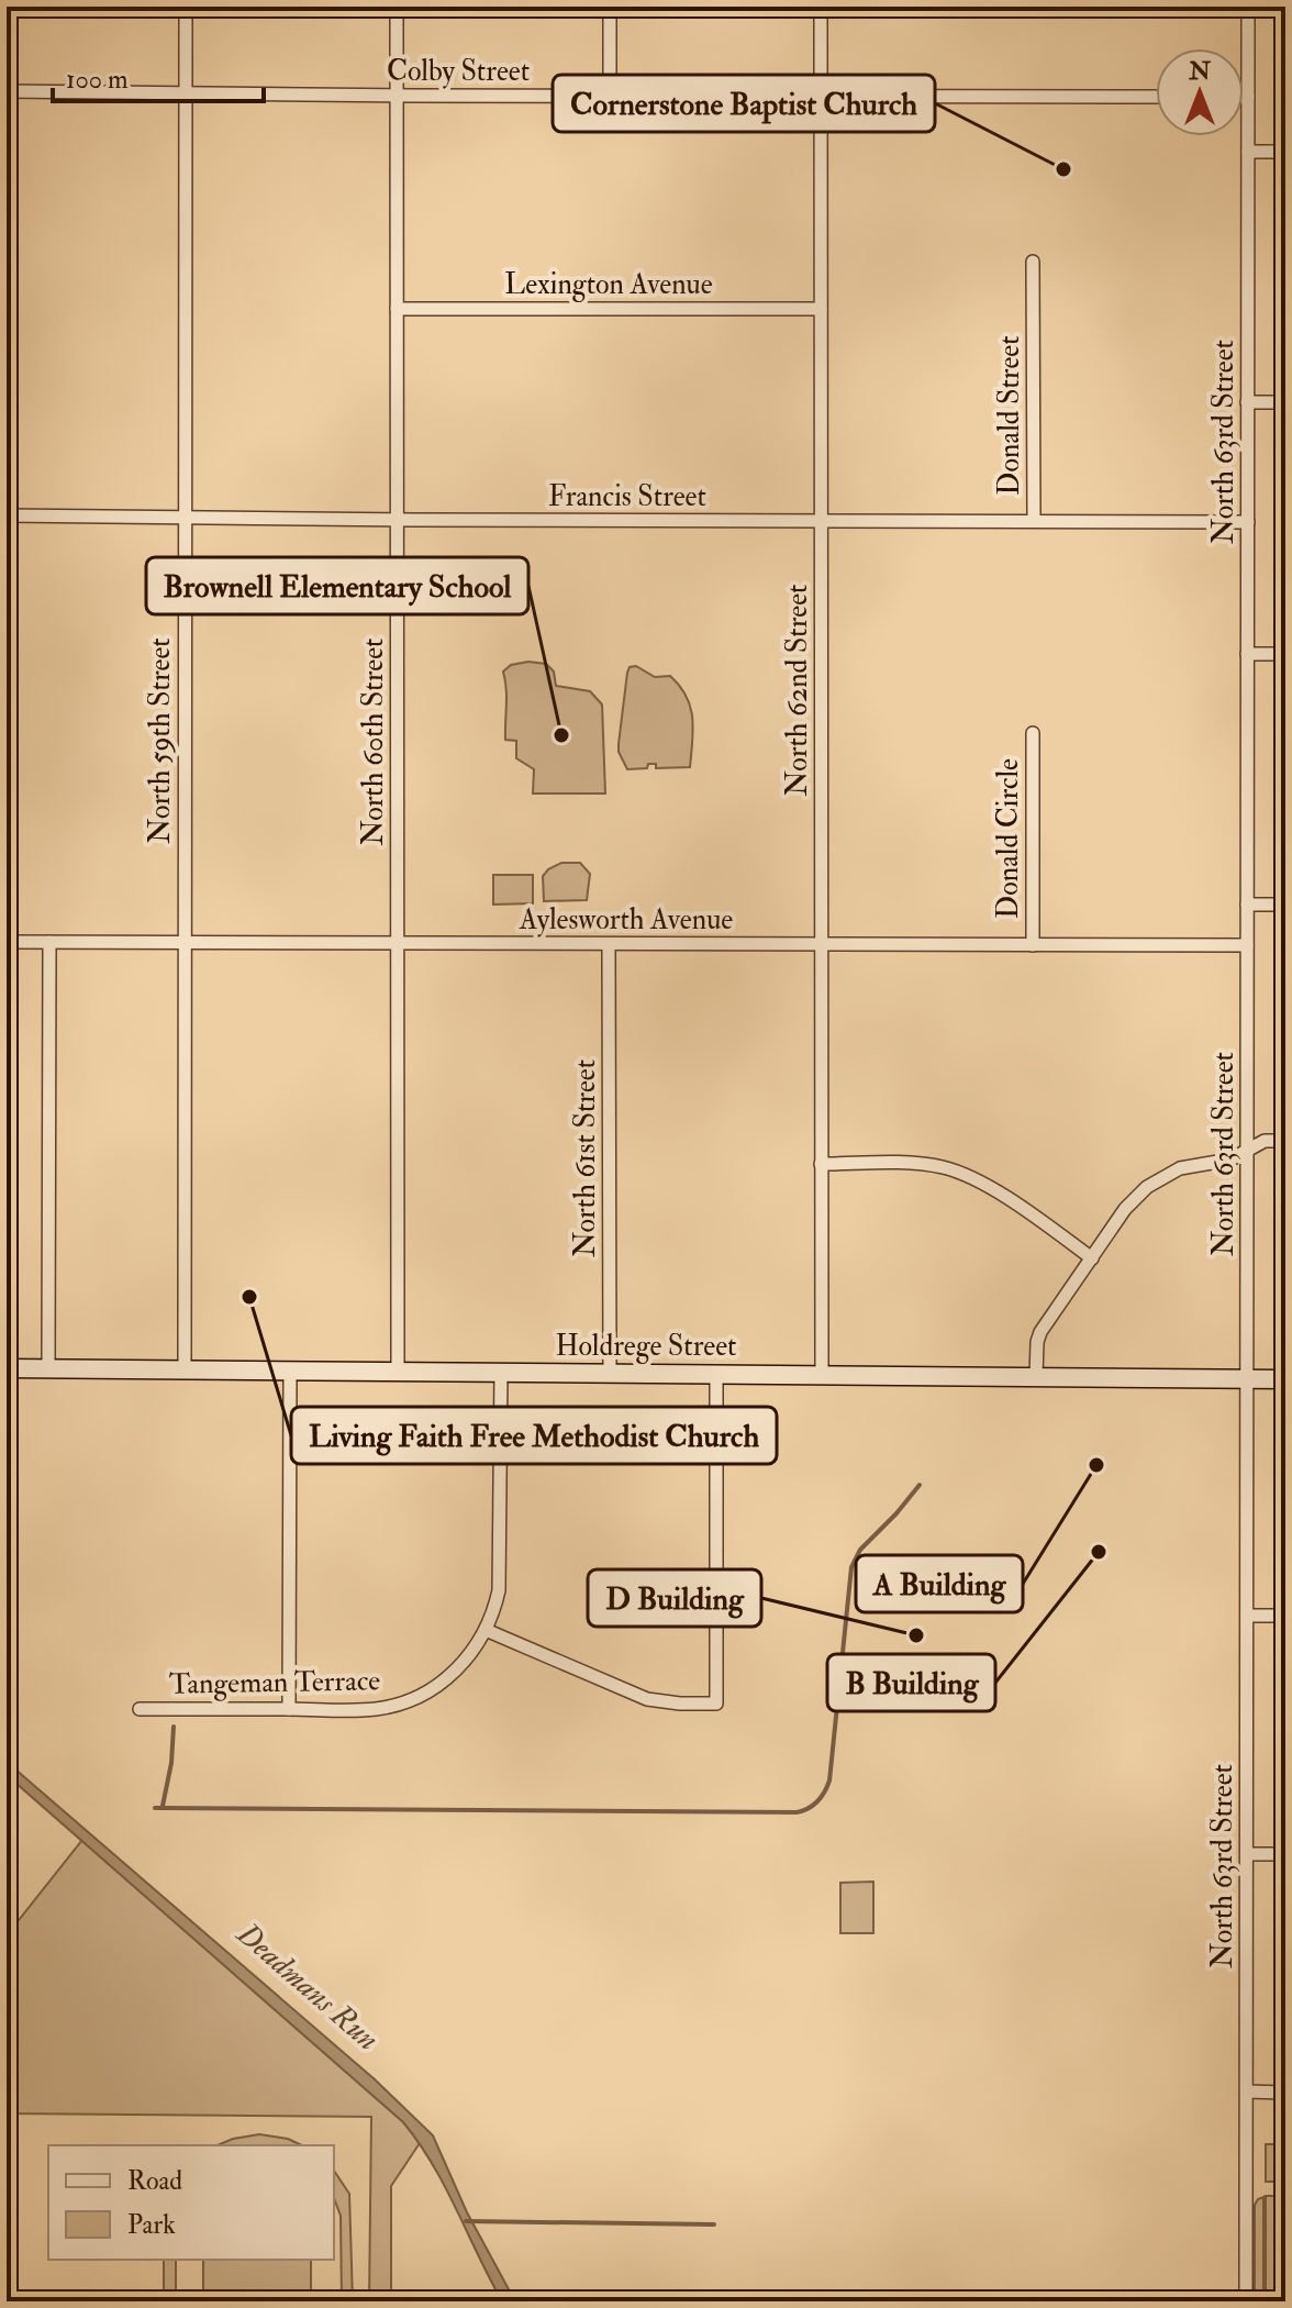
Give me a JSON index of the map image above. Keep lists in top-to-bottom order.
{
  "streets": {
    "main road": ["Holdrege Street"],
    "street": [
      "Colby Street",
      "Lexington Avenue",
      "Donald Street",
      "North 63rd Street",
      "Francis Street",
      "North 62nd Street",
      "North 59th Street",
      "North 60th Street",
      "Donald Circle",
      "Aylesworth Avenue",
      "North 61st Street",
      "Tangeman Terrace"
    ]
  },
  "crossings": [
    ["Colby Street", "North 62nd Street"],
    ["Colby Street", "North 59th Street"],
    ["Colby Street", "North 60th Street"],
    ["Lexington Avenue", "North 62nd Street"],
    ["Lexington Avenue", "North 60th Street"],
    ["Donald Street", "Francis Street"],
    ["North 63rd Street", "Francis Street"],
    ["North 63rd Street", "Aylesworth Avenue"],
    ["North 63rd Street", "Holdrege Street"],
    ["Francis Street", "North 62nd Street"],
    ["Francis Street", "North 59th Street"],
    ["Francis Street", "North 60th Street"],
    ["North 62nd Street", "Aylesworth Avenue"],
    ["North 62nd Street", "Holdrege Street"],
    ["North 59th Street", "Aylesworth Avenue"],
    ["North 59th Street", "Holdrege Street"],
    ["North 60th Street", "Aylesworth Avenue"],
    ["North 60th Street", "Holdrege Street"],
    ["Donald Circle", "Aylesworth Avenue"],
    ["Aylesworth Avenue", "North 61st Street"],
    ["North 61st Street", "Holdrege Street"]
  ],
  "water": ["Deadmans Run"],
  "places": [
    "Cornerstone Baptist Church",
    "Brownell Elementary School",
    "Living Faith Free Methodist Church",
    "A Building",
    "B Building",
    "D Building"
  ],
  "legend": ["Road", "Park"],
  "scale_bar": "100 m",
  "north": "top"
}
